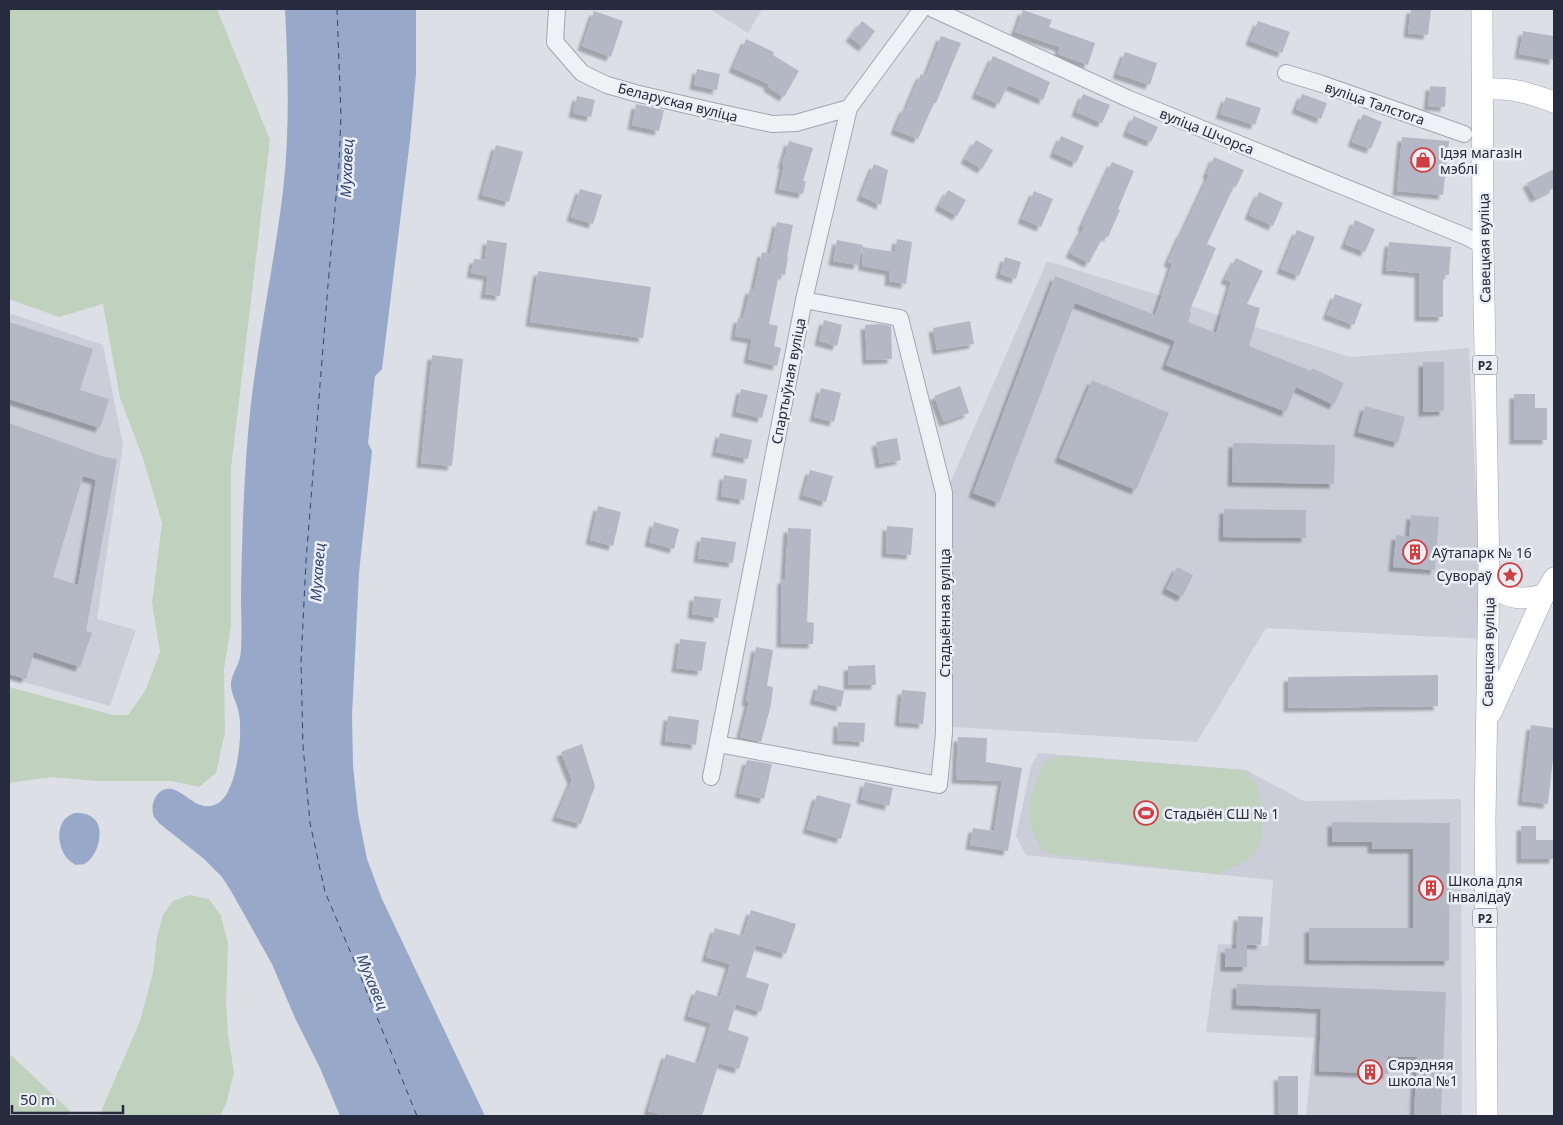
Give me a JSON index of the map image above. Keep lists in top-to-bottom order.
{
  "streets": {
    "main road": ["Савецкая вуліца", "Р2"],
    "street": [
      "Беларуская вуліца",
      "вуліца Талстога",
      "вуліца Шчорса",
      "Спартыўная вуліца",
      "Стадыённая вуліца"
    ]
  },
  "crossings": [
    ["Беларуская вуліца", "Спартыўная вуліца"],
    ["вуліца Шчорса", "Савецкая вуліца"],
    ["Спартыўная вуліца", "Стадыённая вуліца"]
  ],
  "water": ["Мухавец"],
  "places": {
    "shop": ["Ідэя магазін мэблі"],
    "building": ["Аўтапарк № 16", "Школа для інвалідаў", "Сярэдняя школа №1"],
    "place": ["Сувораў"],
    "sports": ["Стадыён СШ № 1"]
  },
  "scale_bar": "50 m"
}
